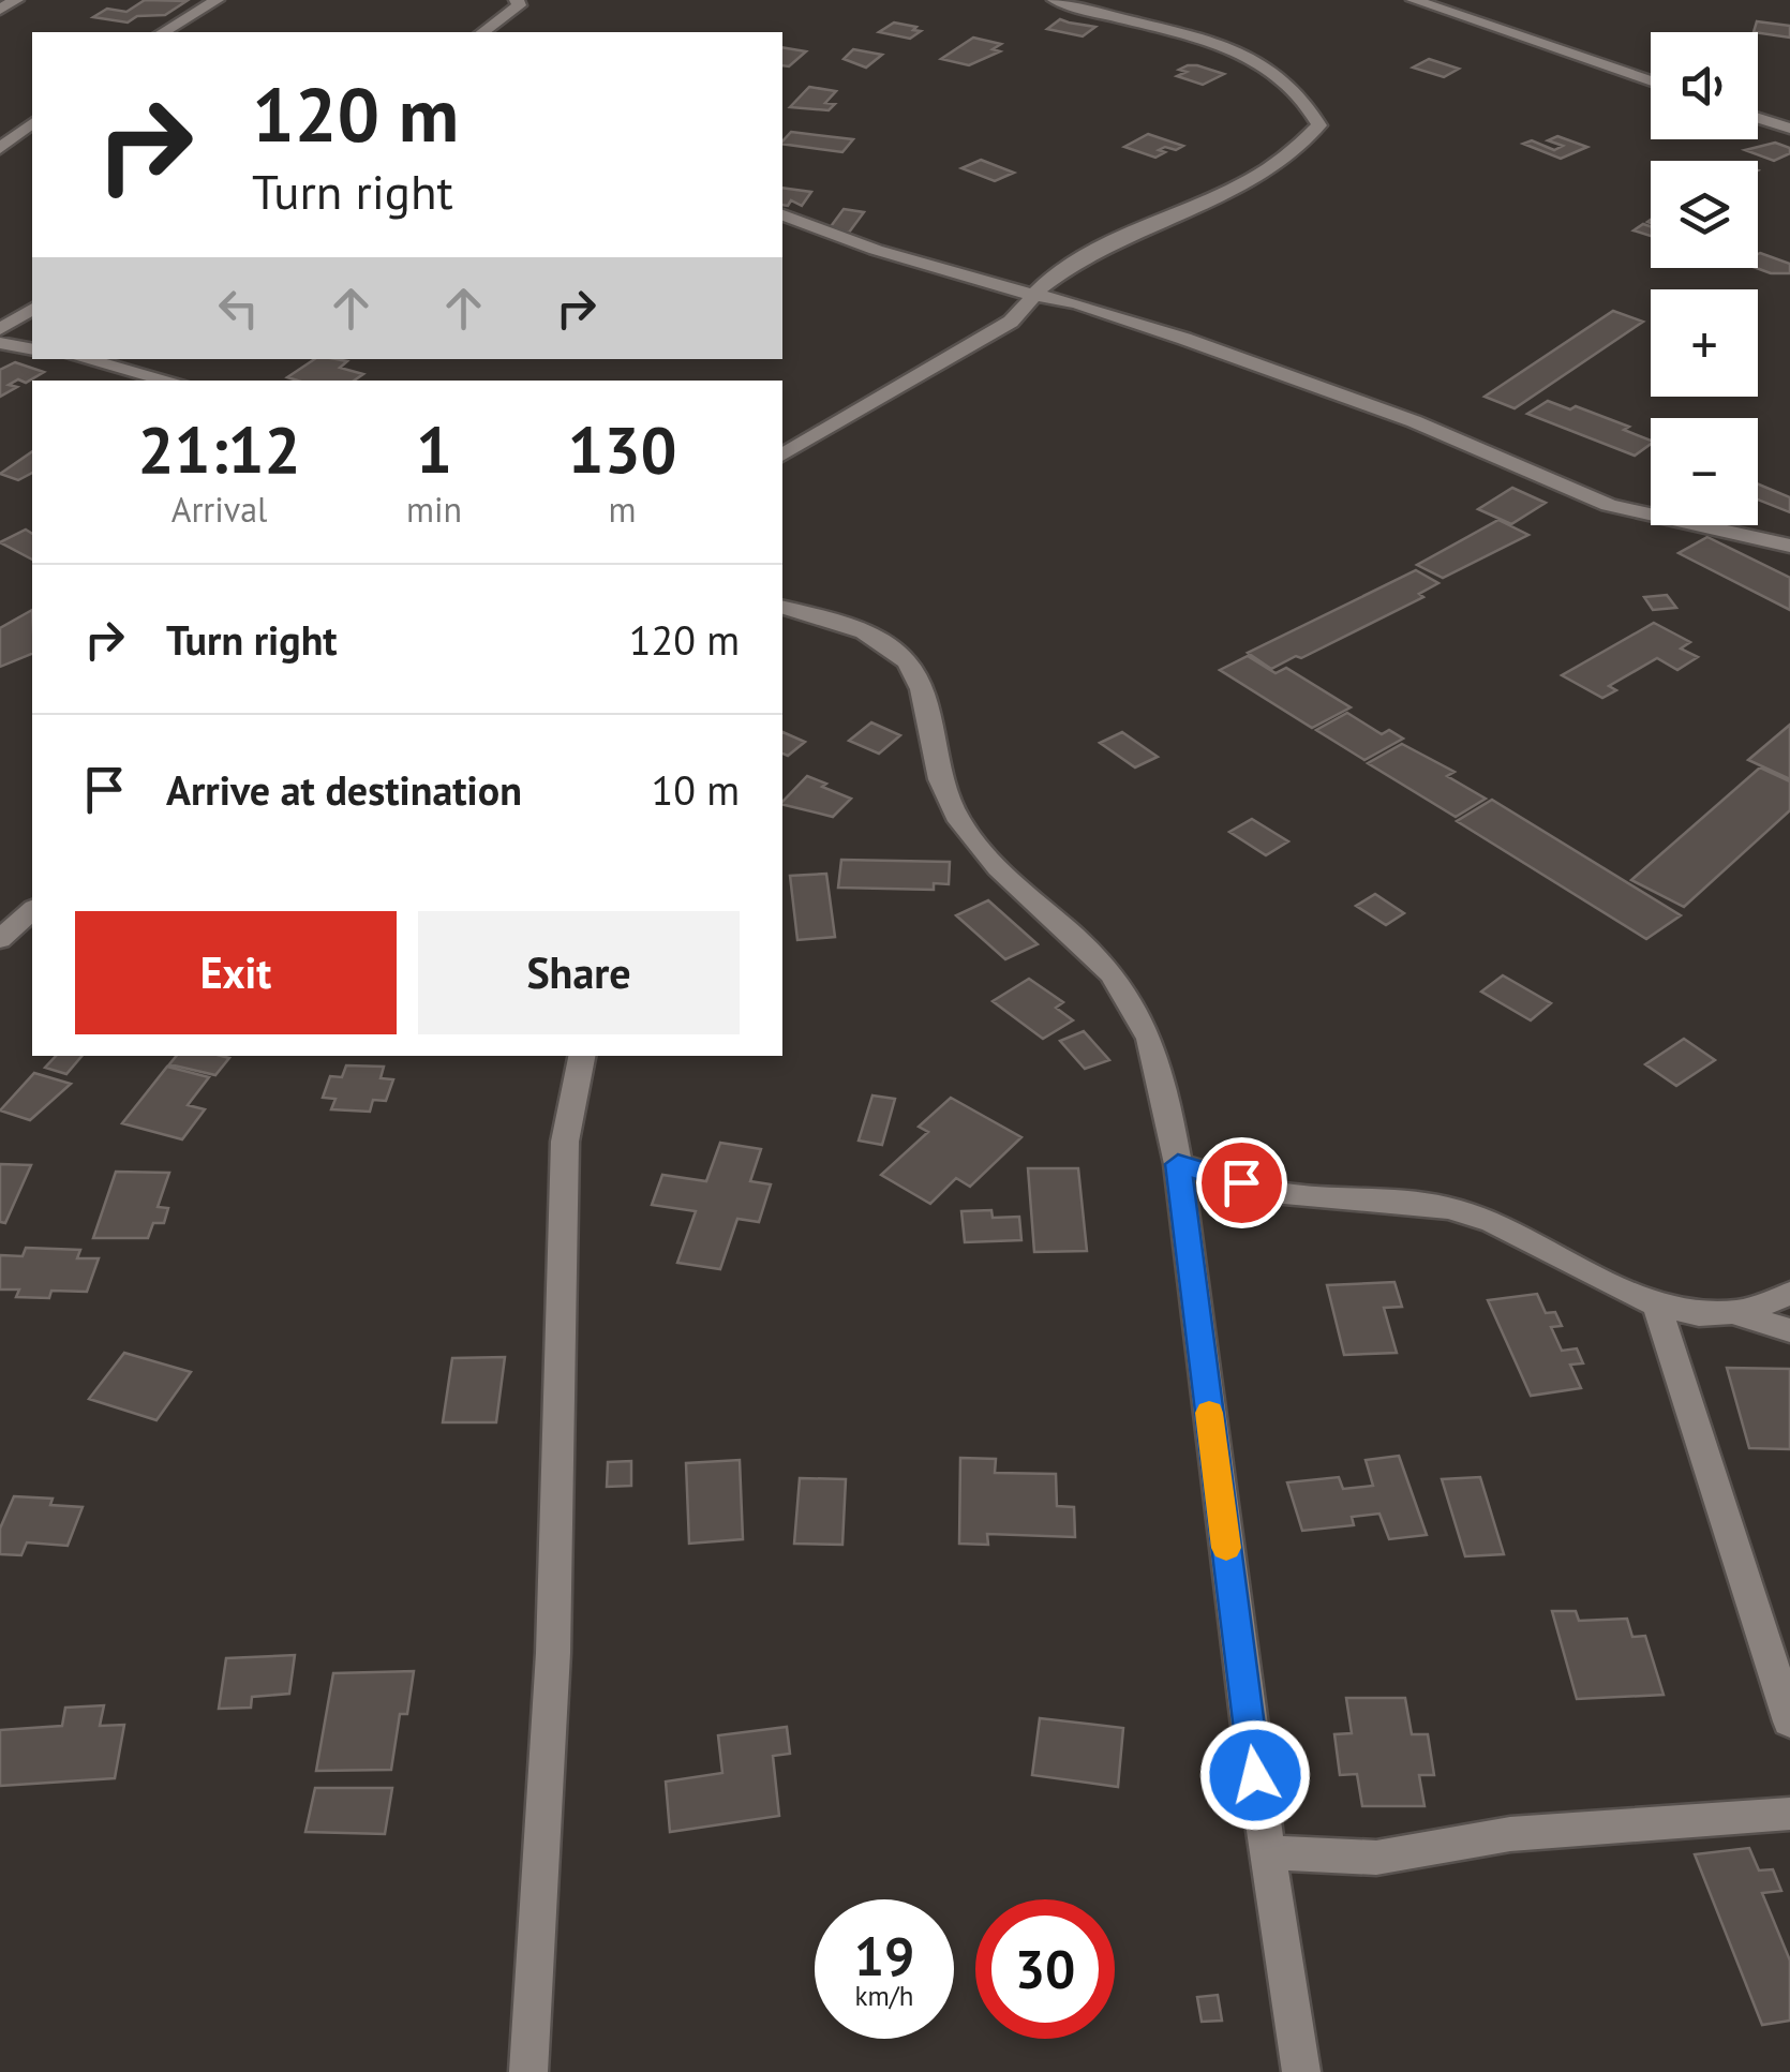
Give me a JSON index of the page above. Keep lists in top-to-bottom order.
{
  "page": {
    "map_buttons": ["+", "−"],
    "turn": ["120 m", "Turn right"],
    "eta": [
      "21:12",
      "Arrival",
      "1",
      "min",
      "130",
      "m"
    ],
    "list": [
      {
        "name": "Turn right",
        "value": "120 m"
      },
      {
        "name": "Arrive at destination",
        "value": "10 m"
      }
    ],
    "buttons": ["Exit", "Share"],
    "speed": "19 km/h",
    "limit": "30"
  }
}
